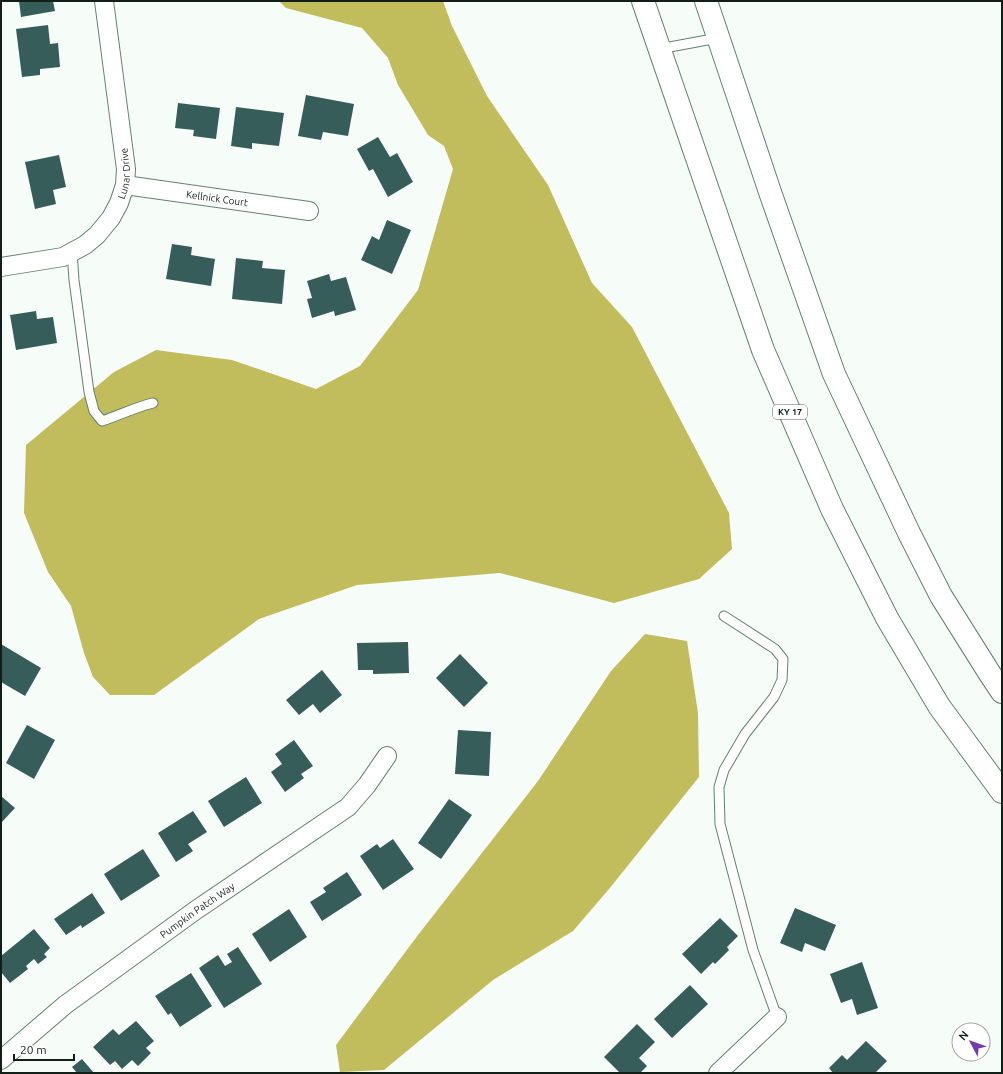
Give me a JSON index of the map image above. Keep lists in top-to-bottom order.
{
  "streets": {
    "main road": ["KY 17"],
    "street": ["Lunar Drive", "Kellnick Court", "Pumpkin Patch Way"]
  },
  "crossings": [
    ["Lunar Drive", "Kellnick Court"]
  ],
  "scale_bar": "20 m",
  "north": "top left"
}
